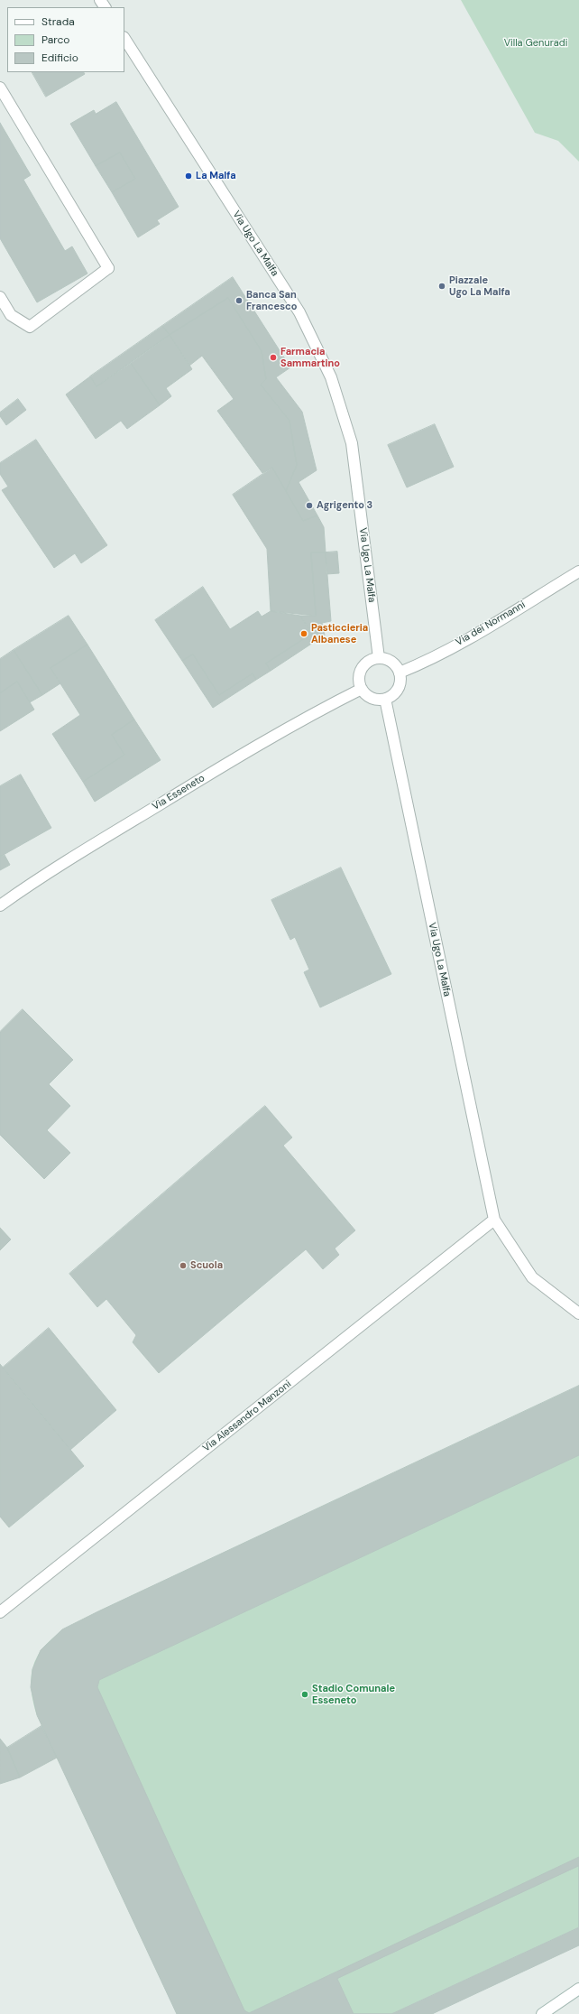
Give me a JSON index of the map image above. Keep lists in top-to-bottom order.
{
  "streets": {
    "street": [
      "Via Ugo La Malfa",
      "Via dei Normanni",
      "Via Esseneto",
      "Via Alessandro Manzoni"
    ]
  },
  "crossings": [
    ["Via Ugo La Malfa", "Via dei Normanni"],
    ["Via Ugo La Malfa", "Via Esseneto"],
    ["Via Ugo La Malfa", "Via Alessandro Manzoni"],
    ["Via dei Normanni", "Via Esseneto"]
  ],
  "parks": ["Villa Genuradi"],
  "places": [
    "La Malfa",
    "Piazzale Ugo La Malfa",
    "Banca San Francesco",
    "Farmacia Sammartino",
    "Agrigento 3",
    "Pasticcieria Albanese",
    "Scuola",
    "Stadio Comunale Esseneto"
  ],
  "legend": ["Strada", "Parco", "Edificio"]
}
